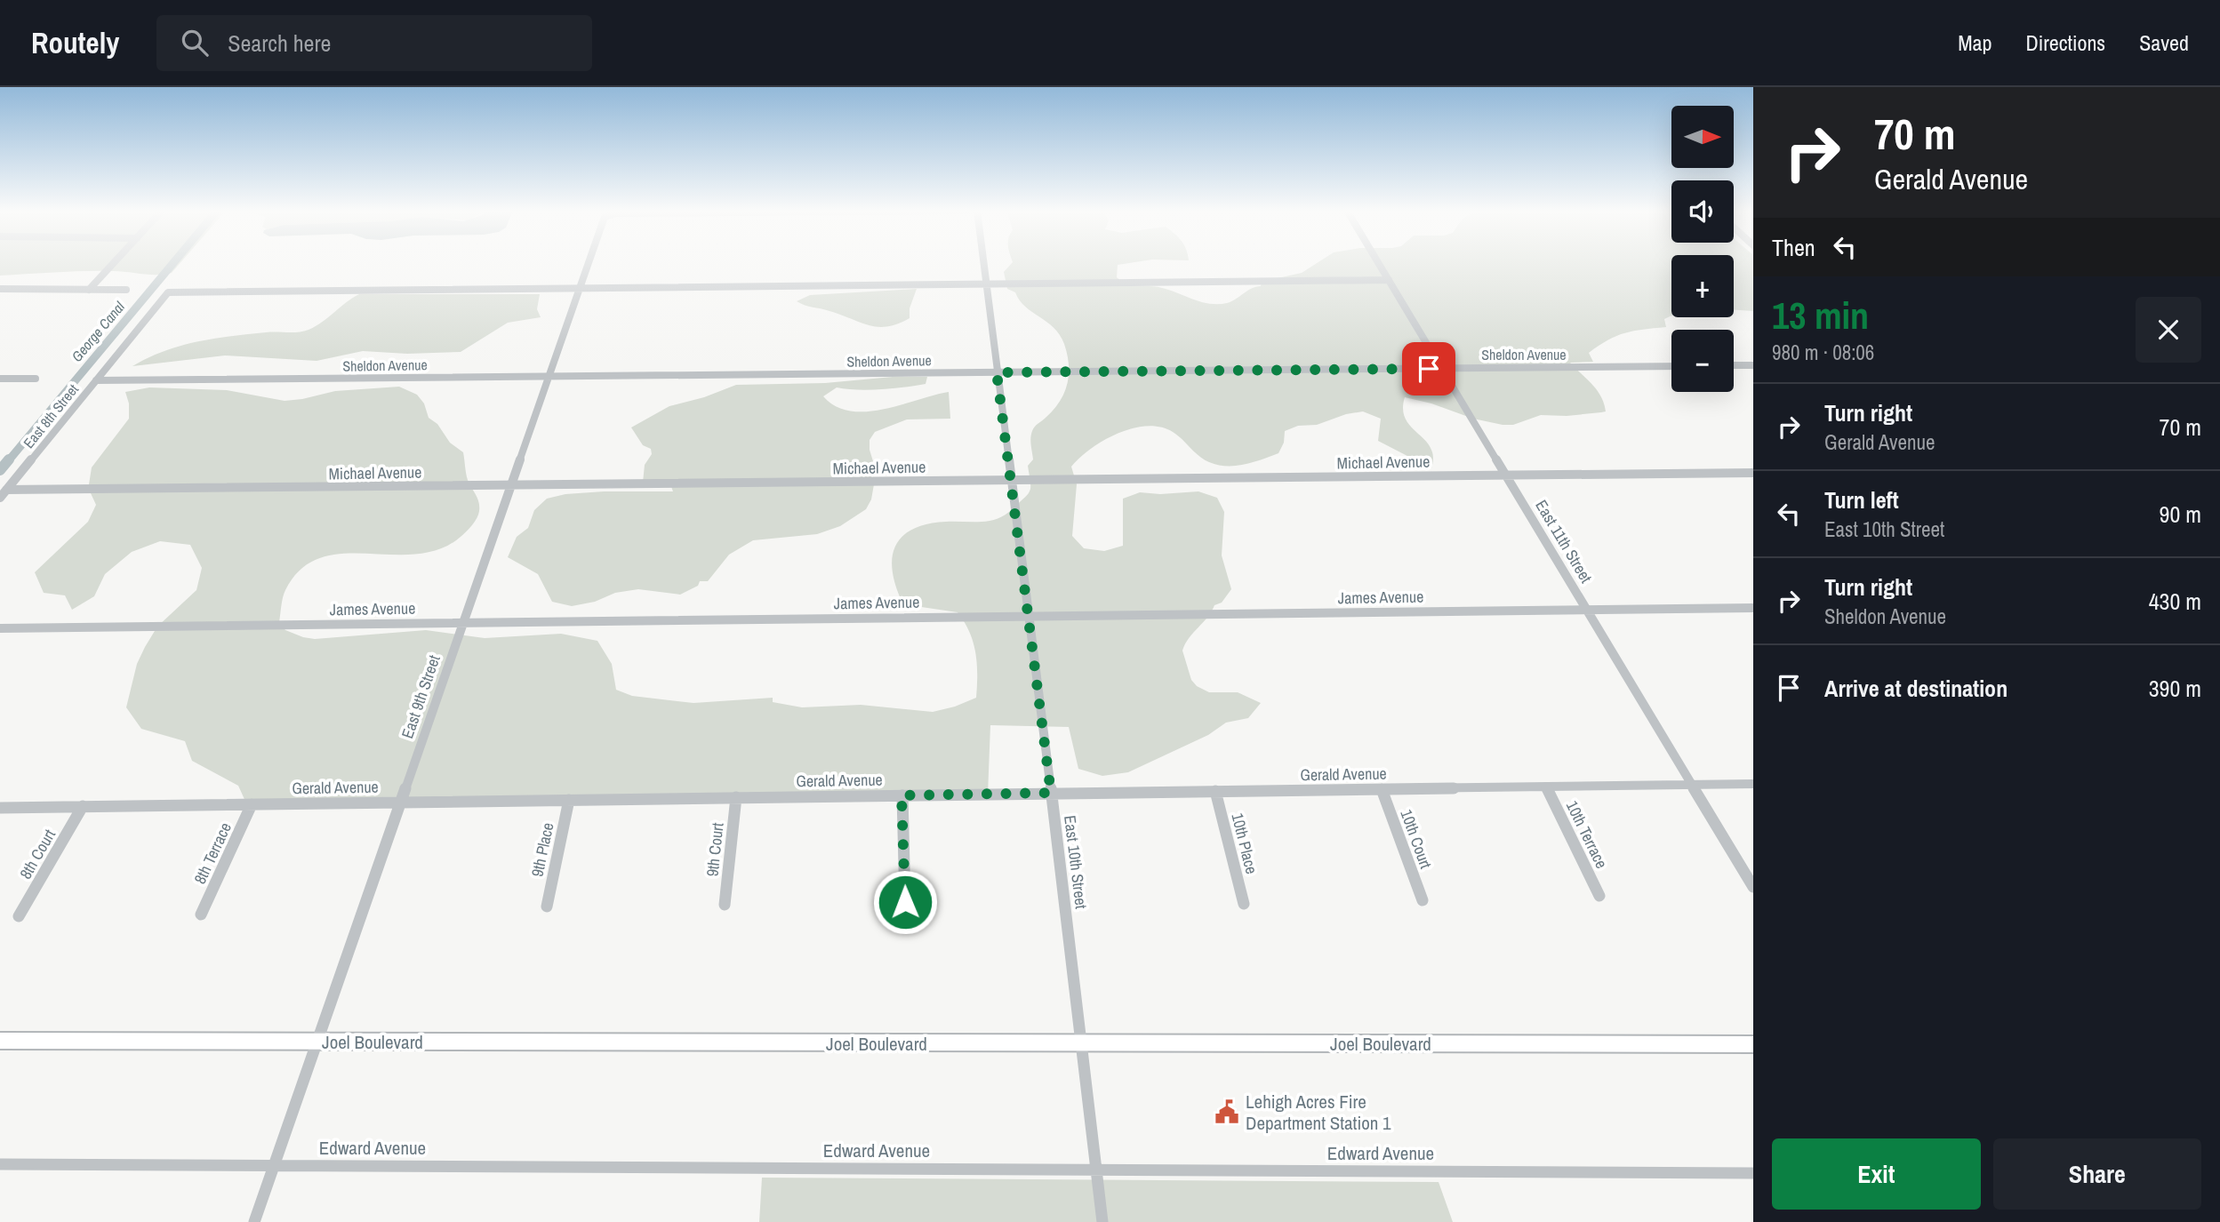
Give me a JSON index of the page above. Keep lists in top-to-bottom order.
{
  "streets": {
    "main road": ["Joel Boulevard"],
    "street": [
      "Sheldon Avenue",
      "East 8th Street",
      "Michael Avenue",
      "East 11th Street",
      "James Avenue",
      "East 9th Street",
      "Gerald Avenue",
      "10th Terrace",
      "10th Court",
      "10th Place",
      "9th Place",
      "9th Court",
      "8th Terrace",
      "8th Court",
      "East 10th Street",
      "Edward Avenue"
    ]
  },
  "crossings": [
    ["Sheldon Avenue", "East 8th Street"],
    ["Sheldon Avenue", "East 11th Street"],
    ["Sheldon Avenue", "East 9th Street"],
    ["Sheldon Avenue", "East 10th Street"],
    ["East 8th Street", "Michael Avenue"],
    ["East 8th Street", "East 9th Street"],
    ["Michael Avenue", "East 11th Street"],
    ["Michael Avenue", "East 9th Street"],
    ["Michael Avenue", "East 10th Street"],
    ["East 11th Street", "James Avenue"],
    ["East 11th Street", "Gerald Avenue"],
    ["James Avenue", "East 9th Street"],
    ["James Avenue", "East 10th Street"],
    ["East 9th Street", "Gerald Avenue"],
    ["East 9th Street", "Joel Boulevard"],
    ["East 9th Street", "Edward Avenue"],
    ["Gerald Avenue", "10th Terrace"],
    ["Gerald Avenue", "10th Court"],
    ["Gerald Avenue", "10th Place"],
    ["Gerald Avenue", "9th Place"],
    ["Gerald Avenue", "9th Court"],
    ["Gerald Avenue", "8th Terrace"],
    ["Gerald Avenue", "8th Court"],
    ["Gerald Avenue", "East 10th Street"],
    ["East 10th Street", "Joel Boulevard"],
    ["East 10th Street", "Edward Avenue"]
  ],
  "water": ["George Canal"],
  "places": {
    "public building": ["Lehigh Acres Fire Department Station 1"]
  },
  "north": "right",
  "page": {
    "header": "Routely",
    "search": "Search here",
    "nav": ["Map", "Directions", "Saved"],
    "turn": ["70 m", "Gerald Avenue"],
    "map_buttons": ["+", "−"],
    "then": "Then",
    "heading": ["13 min", "980 m · 08:06"],
    "list": [
      {
        "name": "Turn right",
        "note": "Gerald Avenue",
        "value": "70 m"
      },
      {
        "name": "Turn left",
        "note": "East 10th Street",
        "value": "90 m"
      },
      {
        "name": "Turn right",
        "note": "Sheldon Avenue",
        "value": "430 m"
      },
      {
        "name": "Arrive at destination",
        "value": "390 m"
      }
    ],
    "buttons": ["Exit", "Share"]
  }
}
